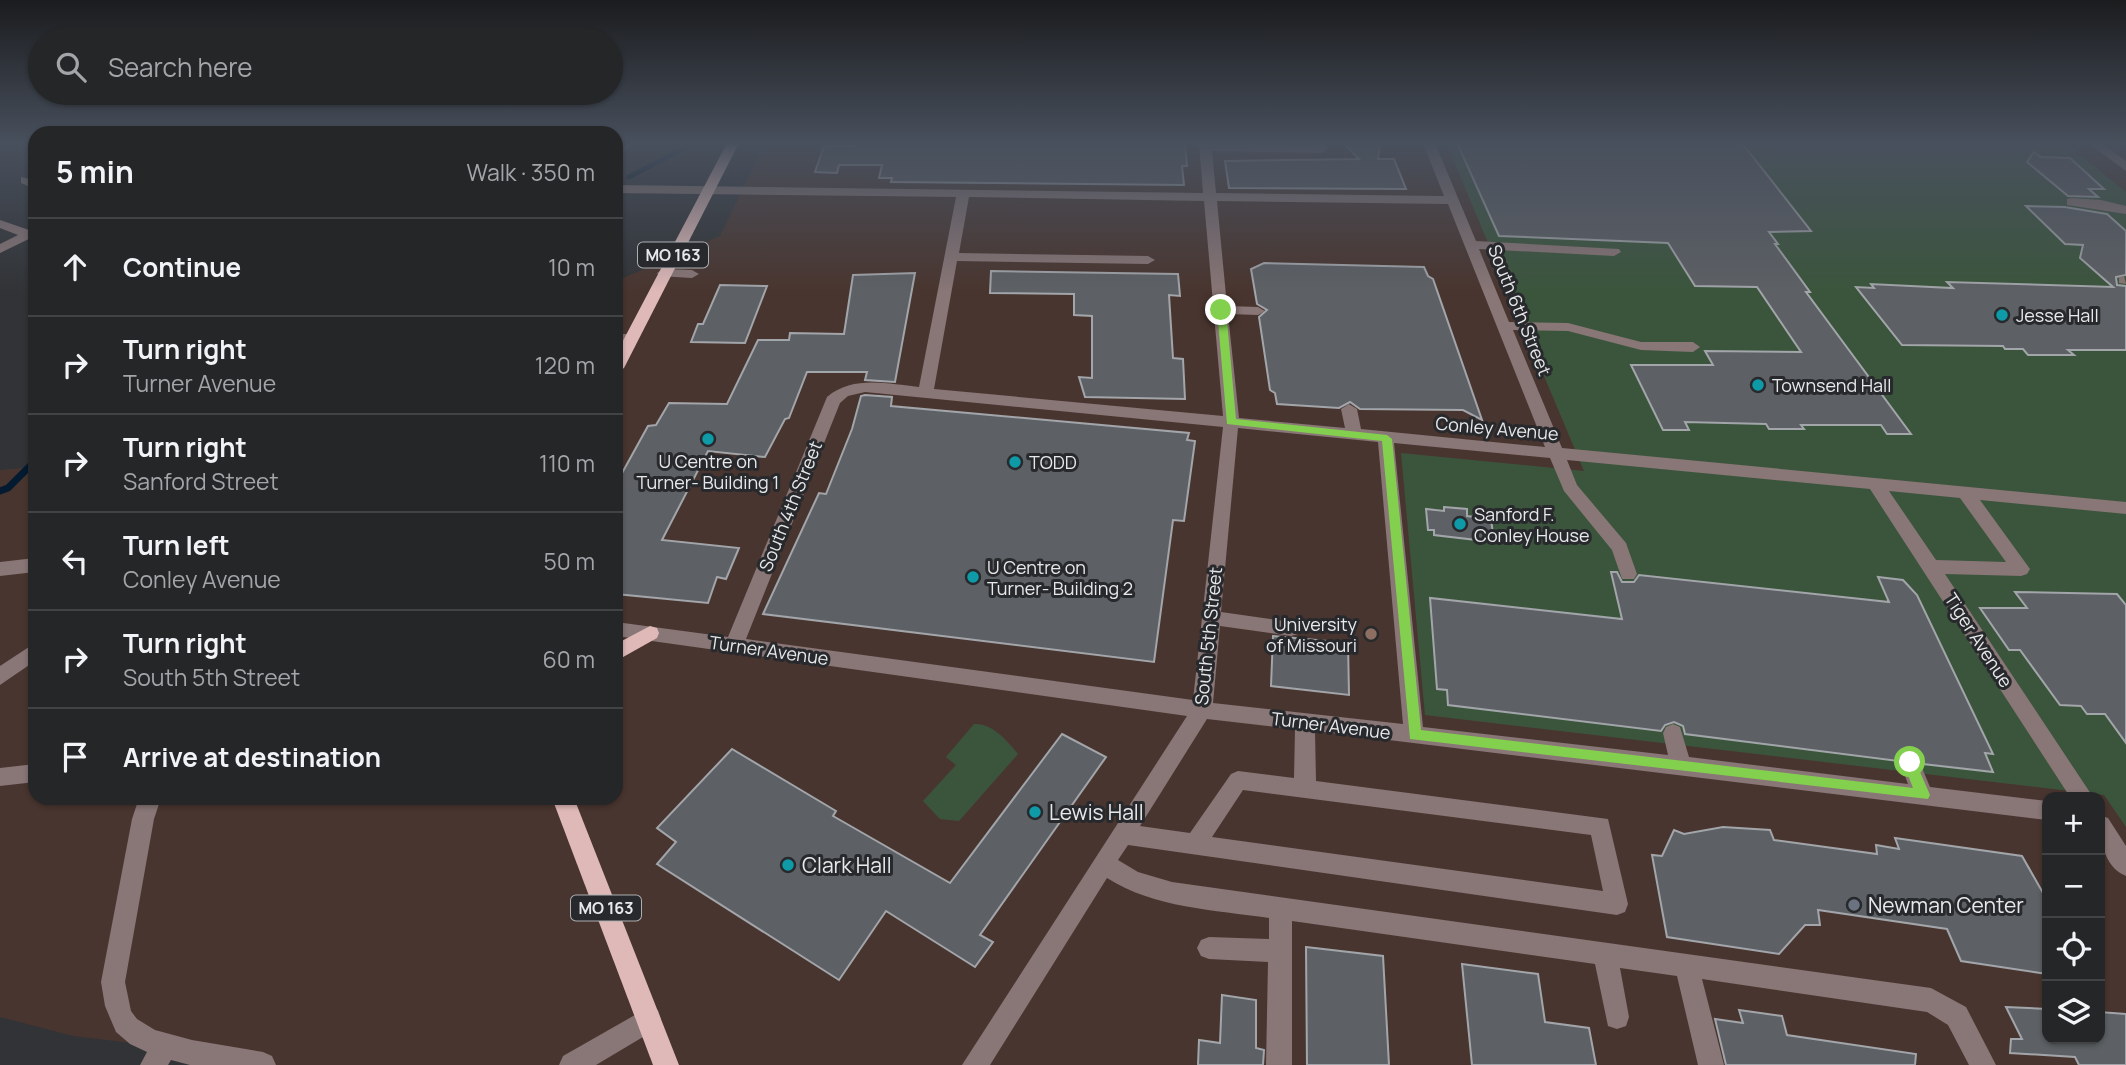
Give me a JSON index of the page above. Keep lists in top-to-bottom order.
{
  "streets": {
    "main road": ["MO 163"],
    "street": [
      "South 6th Street",
      "Conley Avenue",
      "South 4th Street",
      "South 5th Street",
      "Tiger Avenue",
      "Turner Avenue"
    ]
  },
  "crossings": [
    ["South 6th Street", "Conley Avenue"],
    ["Conley Avenue", "South 4th Street"],
    ["Conley Avenue", "South 5th Street"],
    ["Conley Avenue", "Tiger Avenue"],
    ["South 4th Street", "Turner Avenue"],
    ["South 5th Street", "Turner Avenue"]
  ],
  "places": [
    "Jesse Hall",
    "Townsend Hall",
    "U Centre on Turner- Building 1",
    "TODD",
    "Sanford F. Conley House",
    "U Centre on Turner- Building 2",
    "University of Missouri",
    "Lewis Hall",
    "Clark Hall",
    "Newman Center"
  ],
  "page": {
    "search": "Search here",
    "heading": ["5 min", "Walk · 350 m"],
    "list": [
      ["Continue", "10 m"],
      ["Turn right", "Turner Avenue", "120 m"],
      ["Turn right", "Sanford Street", "110 m"],
      ["Turn left", "Conley Avenue", "50 m"],
      ["Turn right", "South 5th Street", "60 m"],
      "Arrive at destination"
    ],
    "map_buttons": ["+", "−"]
  }
}
